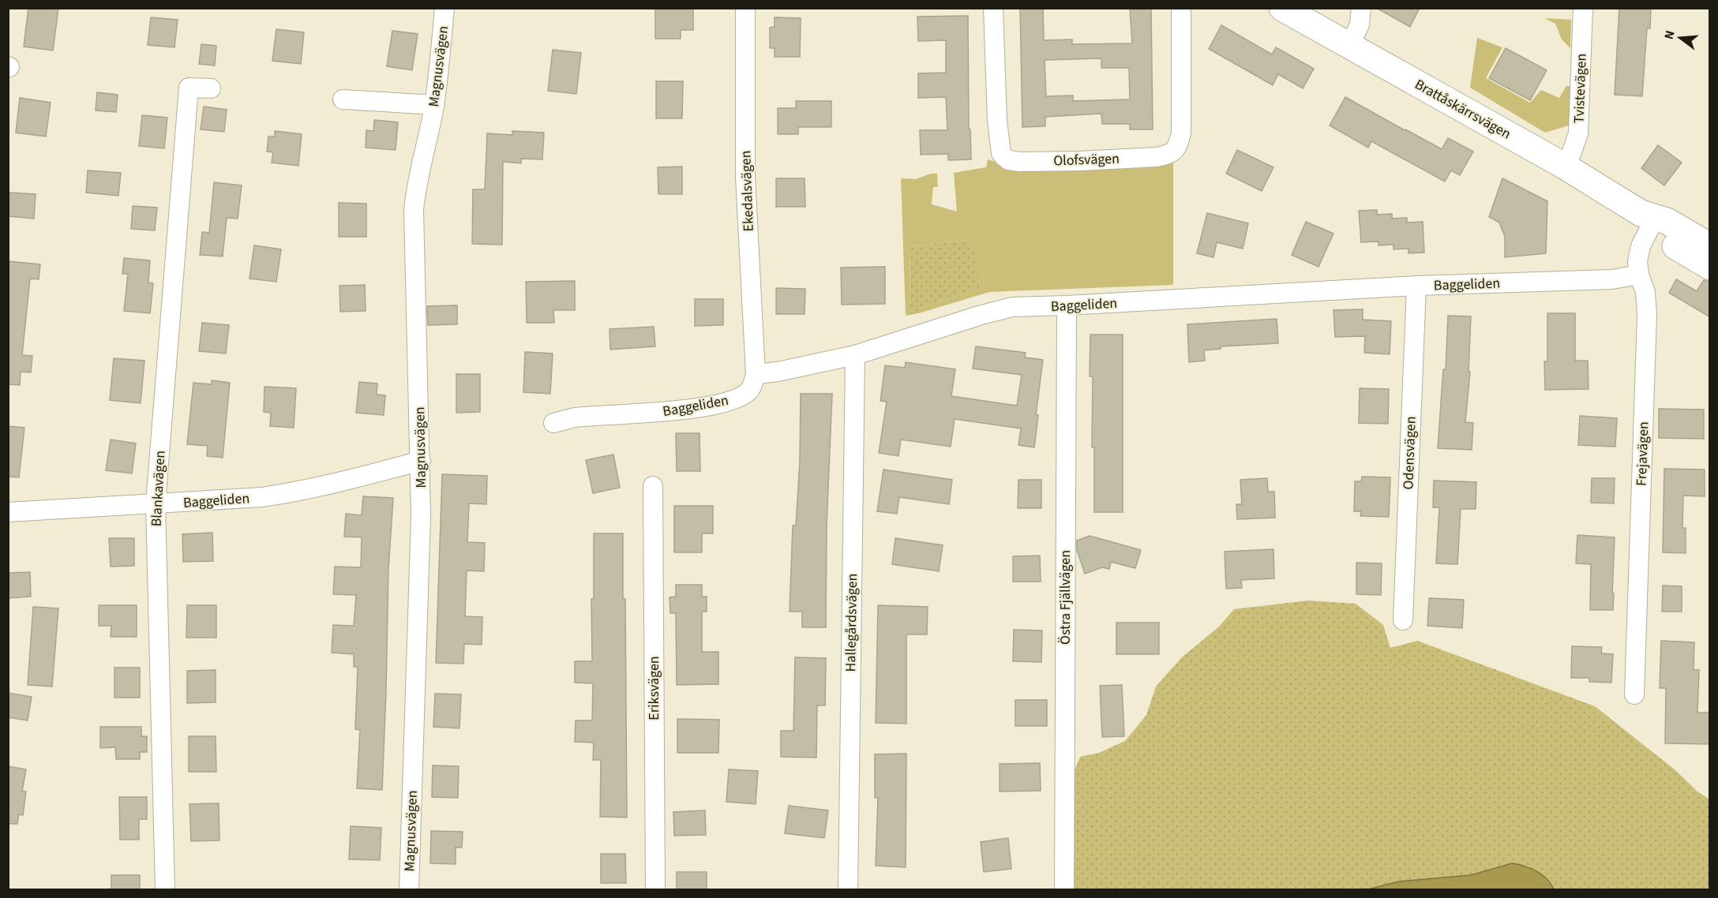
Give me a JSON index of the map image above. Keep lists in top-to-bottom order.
{
  "streets": {
    "street": [
      "Magnusvägen",
      "Tvistevägen",
      "Brattåskärrsvägen",
      "Olofsvägen",
      "Ekedalsvägen",
      "Baggeliden",
      "Odensvägen",
      "Frejavägen",
      "Blankavägen",
      "Östra Fjällvägen",
      "Hallegårdsvägen",
      "Eriksvägen"
    ]
  },
  "crossings": [
    ["Magnusvägen", "Baggeliden"],
    ["Tvistevägen", "Brattåskärrsvägen"],
    ["Brattåskärrsvägen", "Frejavägen"],
    ["Ekedalsvägen", "Baggeliden"],
    ["Baggeliden", "Odensvägen"],
    ["Baggeliden", "Frejavägen"],
    ["Baggeliden", "Blankavägen"],
    ["Baggeliden", "Östra Fjällvägen"],
    ["Baggeliden", "Hallegårdsvägen"]
  ],
  "north": "left"
}
